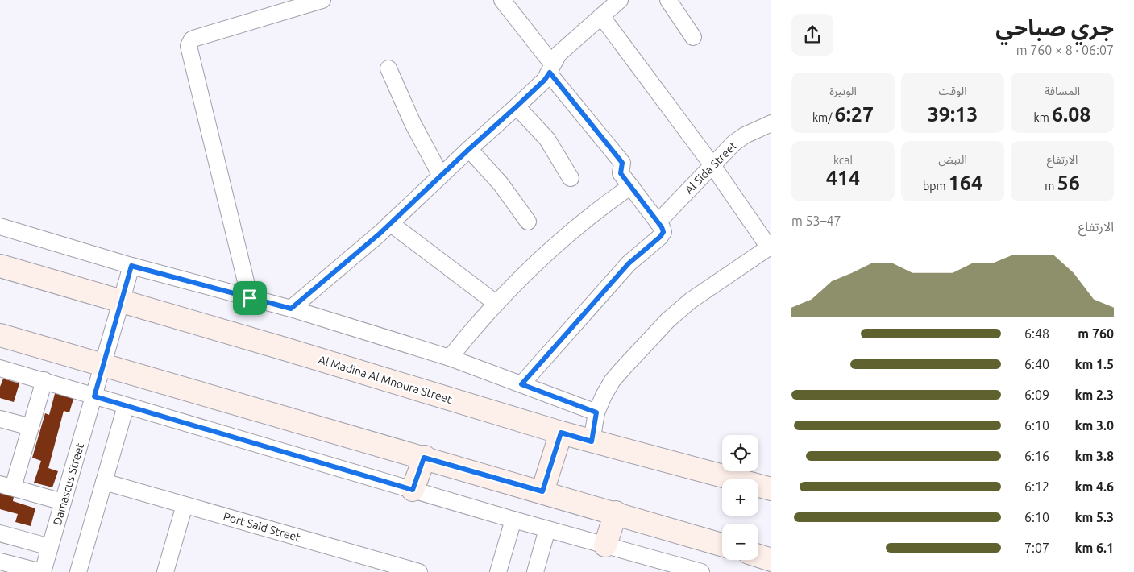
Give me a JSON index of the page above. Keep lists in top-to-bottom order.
{
  "streets": {
    "main road": ["Al Madina Al Mnoura Street"],
    "street": ["Al Sida Street", "Damascus Street", "Port Said Street"]
  },
  "crossings": [
    ["Al Madina Al Mnoura Street", "Damascus Street"]
  ],
  "page": {
    "heading": ["جري صباحي", "06:07 · 8 × 760 m"],
    "stats": [
      ["المسافة", "6.08 km"],
      ["الوقت", "39:13"],
      ["الوتيرة", "6:27 /km"],
      ["الارتفاع", "56 m"],
      ["النبض", "164 bpm"],
      ["kcal", "414"]
    ],
    "chart": ["الارتفاع", "47–53 m"],
    "list": [
      {
        "name": "760 m",
        "note": "6:48"
      },
      {
        "name": "1.5 km",
        "note": "6:40"
      },
      {
        "name": "2.3 km",
        "note": "6:09"
      },
      {
        "name": "3.0 km",
        "note": "6:10"
      },
      {
        "name": "3.8 km",
        "note": "6:16"
      },
      {
        "name": "4.6 km",
        "note": "6:12"
      },
      {
        "name": "5.3 km",
        "note": "6:10"
      },
      {
        "name": "6.1 km",
        "note": "7:07"
      }
    ],
    "map_buttons": ["+", "−"]
  }
}
